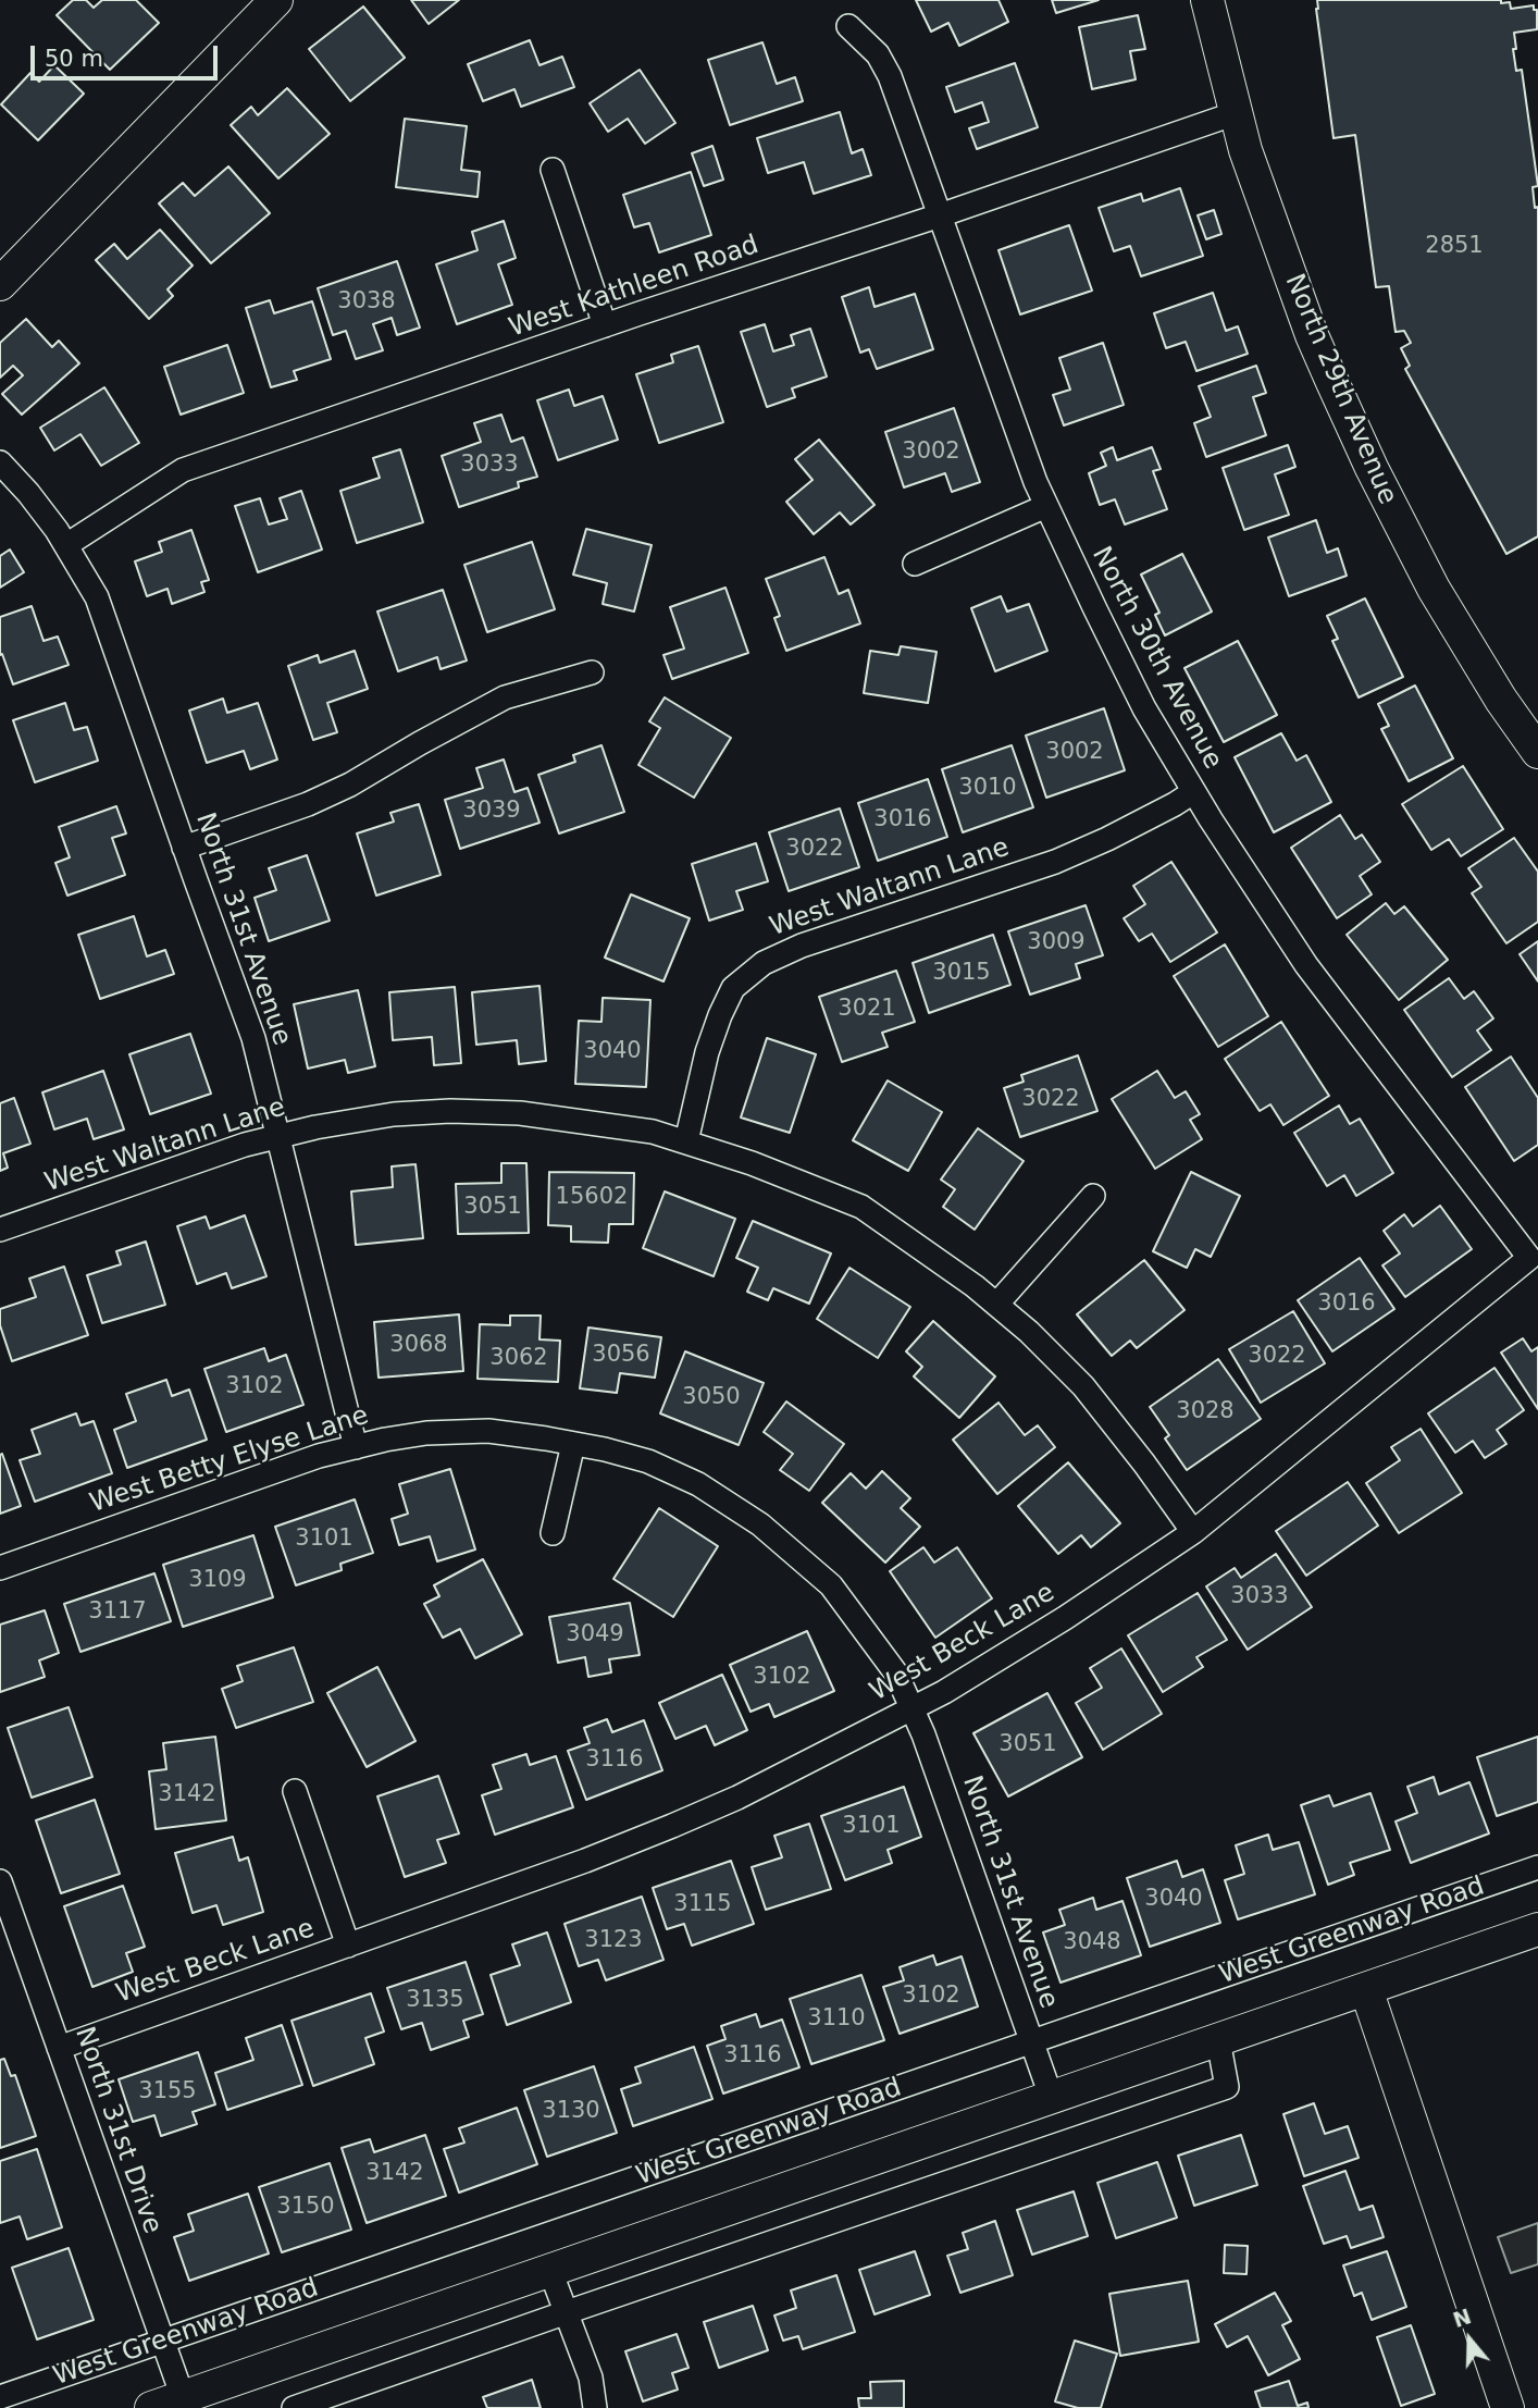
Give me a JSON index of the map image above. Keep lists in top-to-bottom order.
{
  "streets": {
    "street": [
      "West Kathleen Road",
      "North 29th Avenue",
      "North 30th Avenue",
      "West Waltann Lane",
      "North 31st Avenue",
      "West Betty Elyse Lane",
      "West Beck Lane",
      "West Greenway Road",
      "North 31st Drive"
    ]
  },
  "crossings": [
    ["West Kathleen Road", "North 29th Avenue"],
    ["West Kathleen Road", "North 30th Avenue"],
    ["West Kathleen Road", "North 31st Avenue"],
    ["North 30th Avenue", "West Waltann Lane"],
    ["North 30th Avenue", "West Beck Lane"],
    ["West Waltann Lane", "North 31st Avenue"],
    ["North 31st Avenue", "West Betty Elyse Lane"],
    ["North 31st Avenue", "West Beck Lane"],
    ["North 31st Avenue", "West Greenway Road"],
    ["West Betty Elyse Lane", "West Beck Lane"],
    ["West Beck Lane", "North 31st Drive"],
    ["West Greenway Road", "North 31st Drive"]
  ],
  "house_numbers": [
    "2851",
    "3038",
    "3002",
    "3033",
    "3002",
    "3010",
    "3039",
    "3016",
    "3022",
    "3009",
    "3015",
    "3021",
    "3040",
    "3022",
    "15602",
    "3051",
    "3016",
    "3068",
    "3056",
    "3022",
    "3062",
    "3102",
    "3050",
    "3028",
    "3101",
    "3109",
    "3033",
    "3117",
    "3049",
    "3102",
    "3051",
    "3116",
    "3142",
    "3101",
    "3040",
    "3115",
    "3123",
    "3048",
    "3102",
    "3135",
    "3110",
    "3116",
    "3155",
    "3130",
    "3142",
    "3150"
  ],
  "scale_bar": "50 m",
  "north": "top"
}
